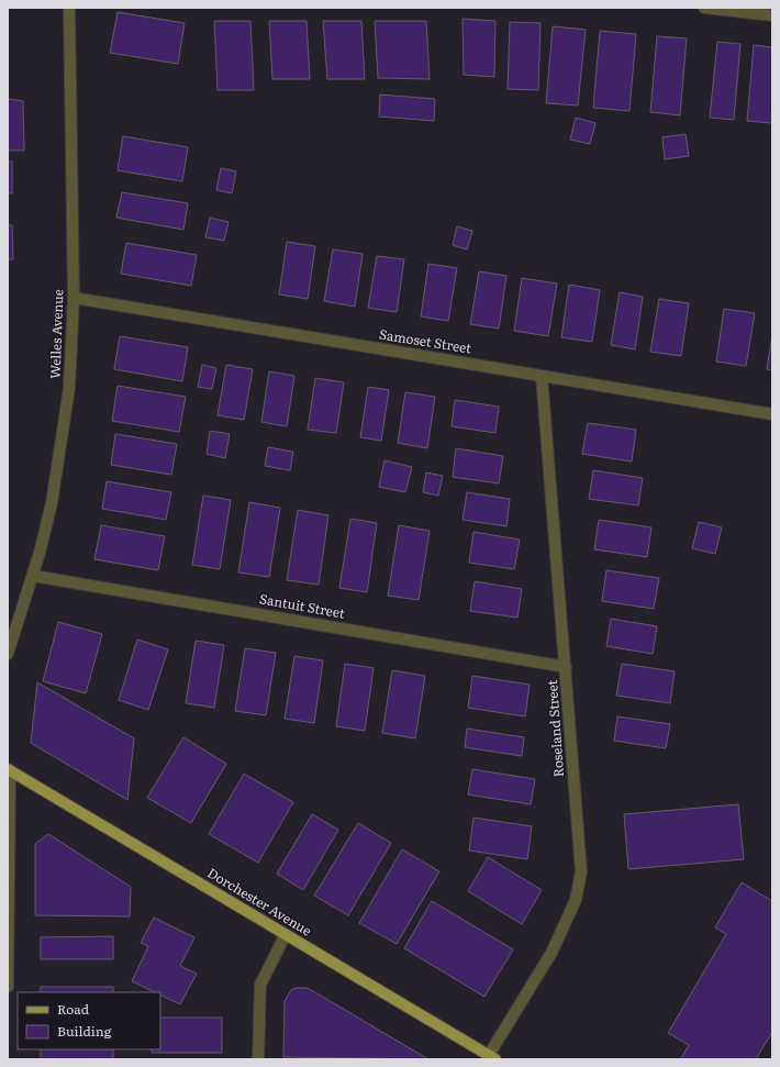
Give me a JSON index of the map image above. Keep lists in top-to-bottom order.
{
  "streets": {
    "main road": ["Dorchester Avenue"],
    "street": [
      "Welles Avenue",
      "Samoset Street",
      "Santuit Street",
      "Roseland Street"
    ]
  },
  "crossings": [
    ["Welles Avenue", "Samoset Street"],
    ["Welles Avenue", "Santuit Street"],
    ["Samoset Street", "Roseland Street"],
    ["Santuit Street", "Roseland Street"],
    ["Roseland Street", "Dorchester Avenue"]
  ],
  "legend": ["Road", "Building"]
}
